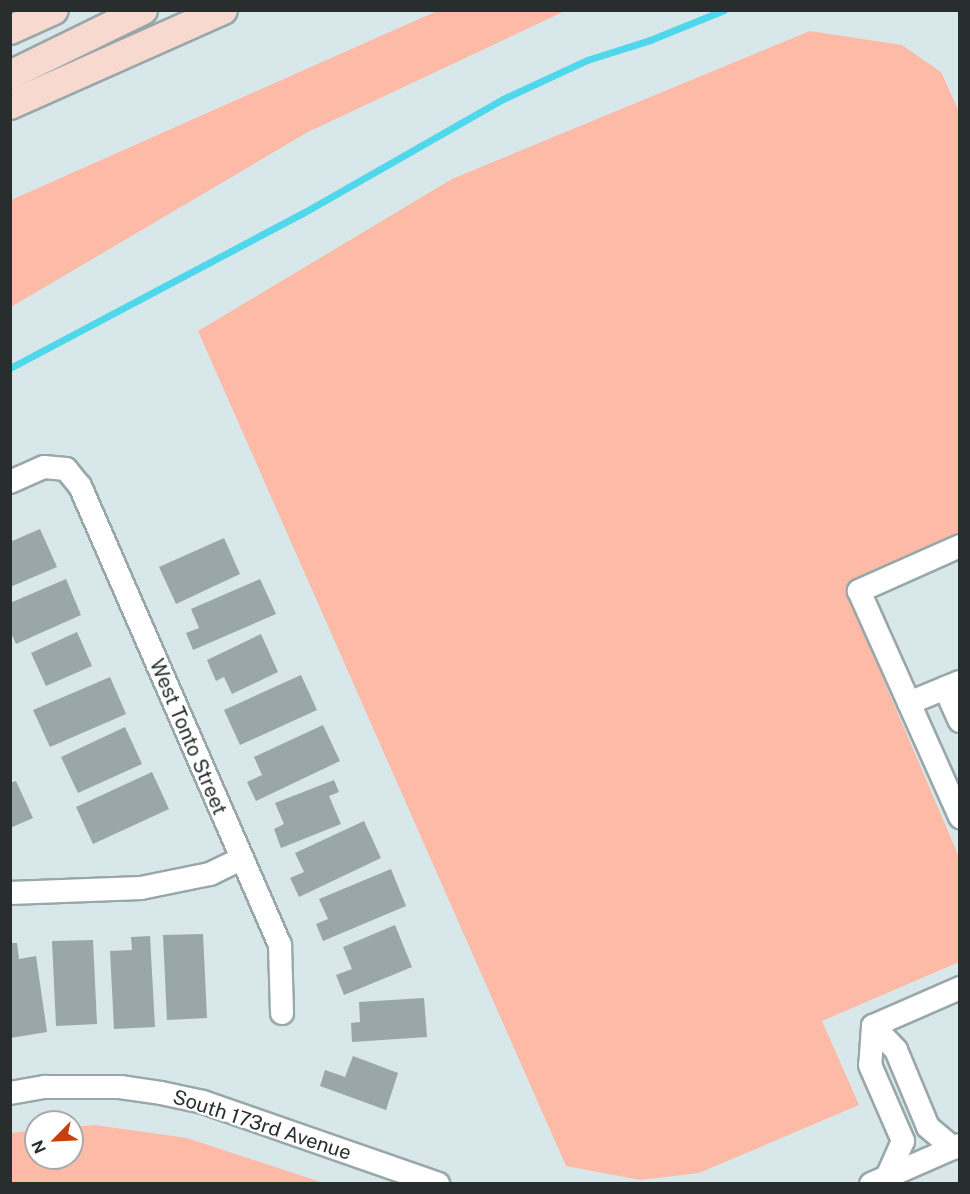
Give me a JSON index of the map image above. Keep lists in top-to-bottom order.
{
  "streets": {
    "street": ["West Tonto Street", "South 173rd Avenue"]
  },
  "north": "bottom left"
}
